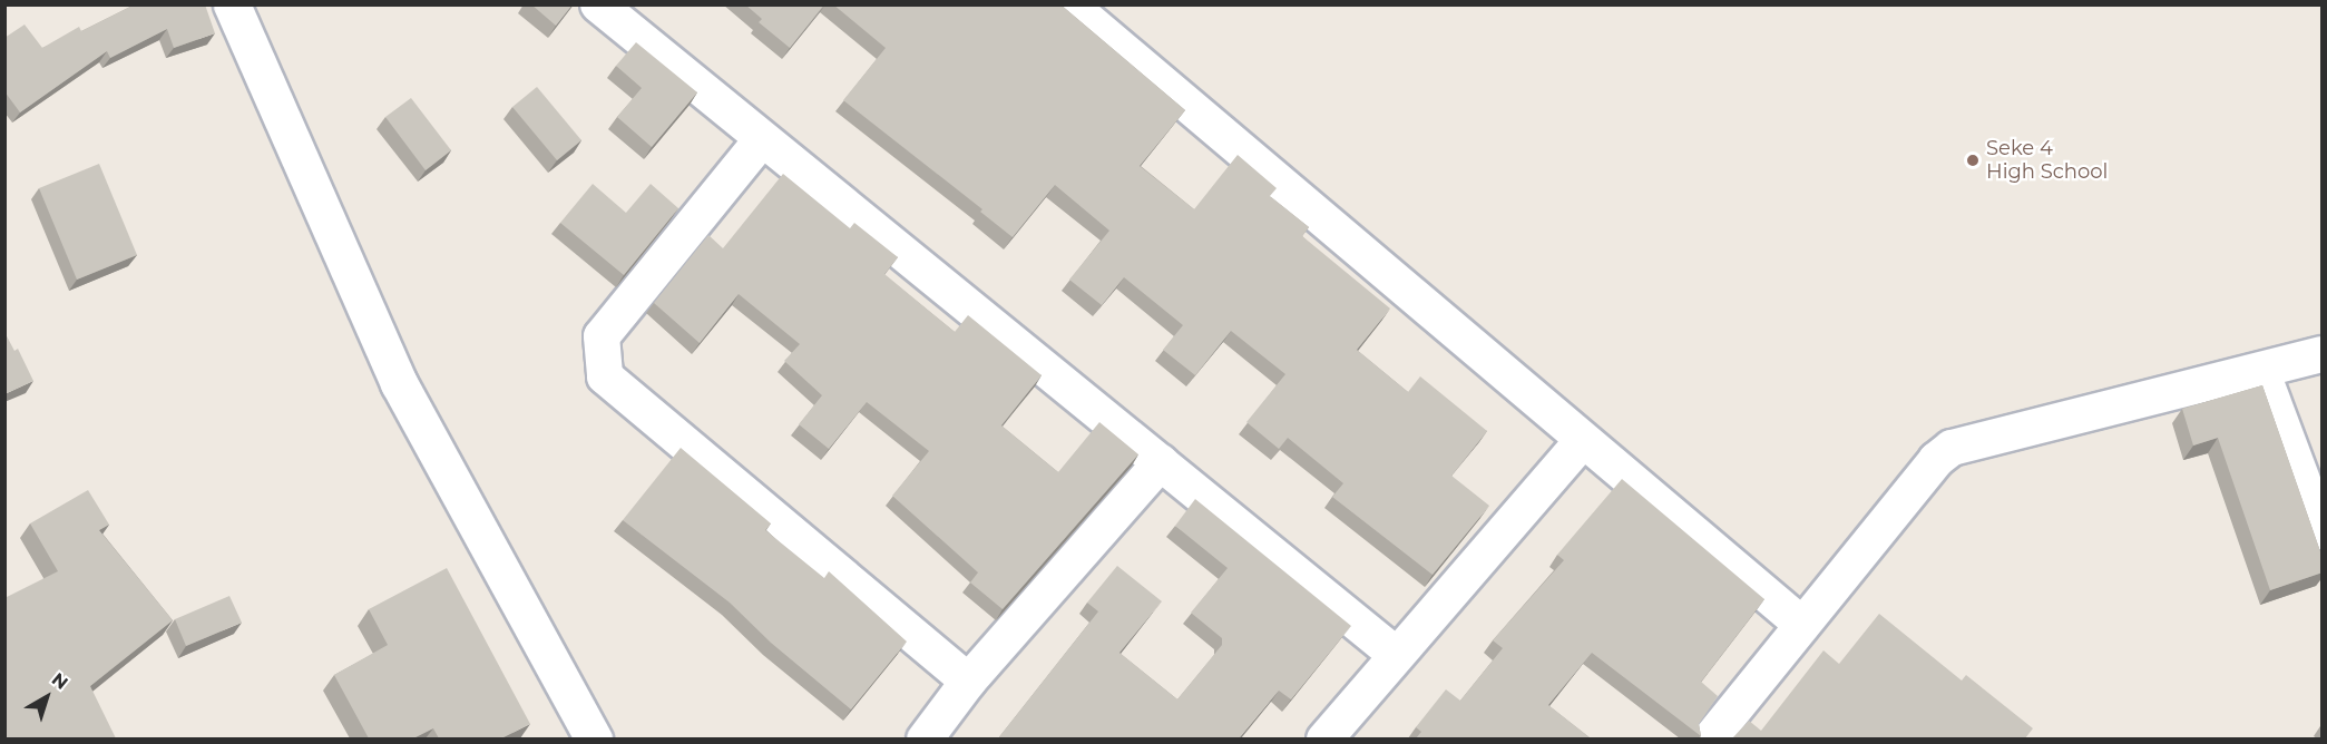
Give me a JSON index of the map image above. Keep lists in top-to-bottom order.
{
  "places": ["Seke 4 High School"],
  "north": "top right"
}
